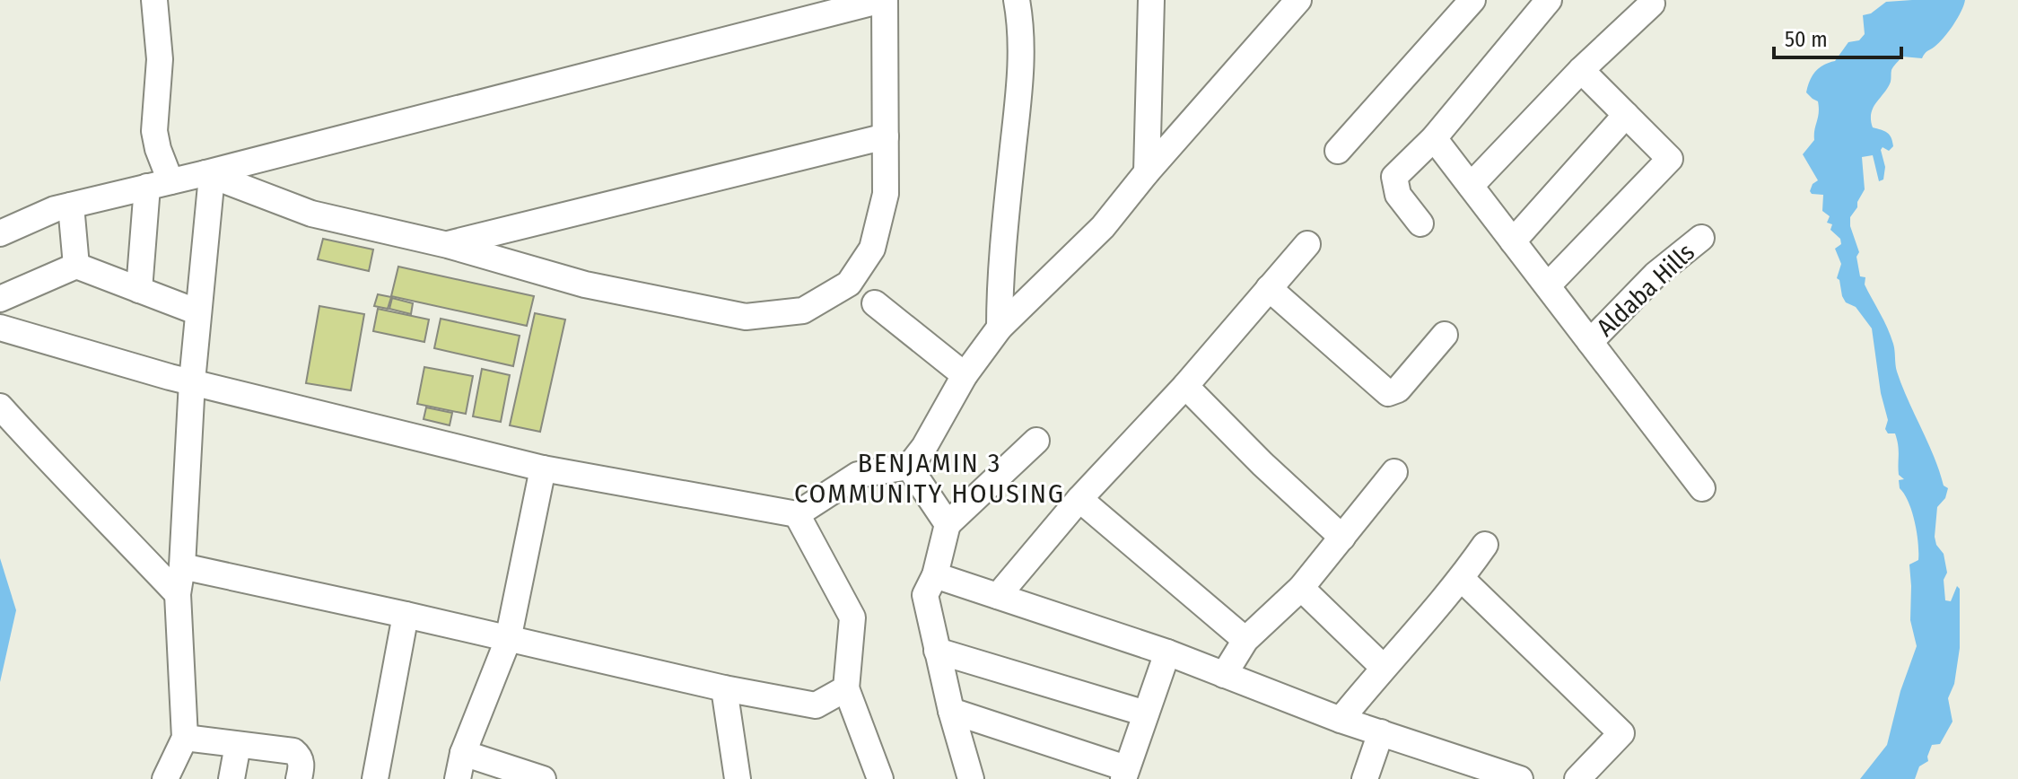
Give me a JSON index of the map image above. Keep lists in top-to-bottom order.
{
  "streets": {
    "street": ["Aldaba Hills"]
  },
  "districts": ["BENJAMIN 3 COMMUNITY HOUSING"],
  "scale_bar": "50 m"
}
